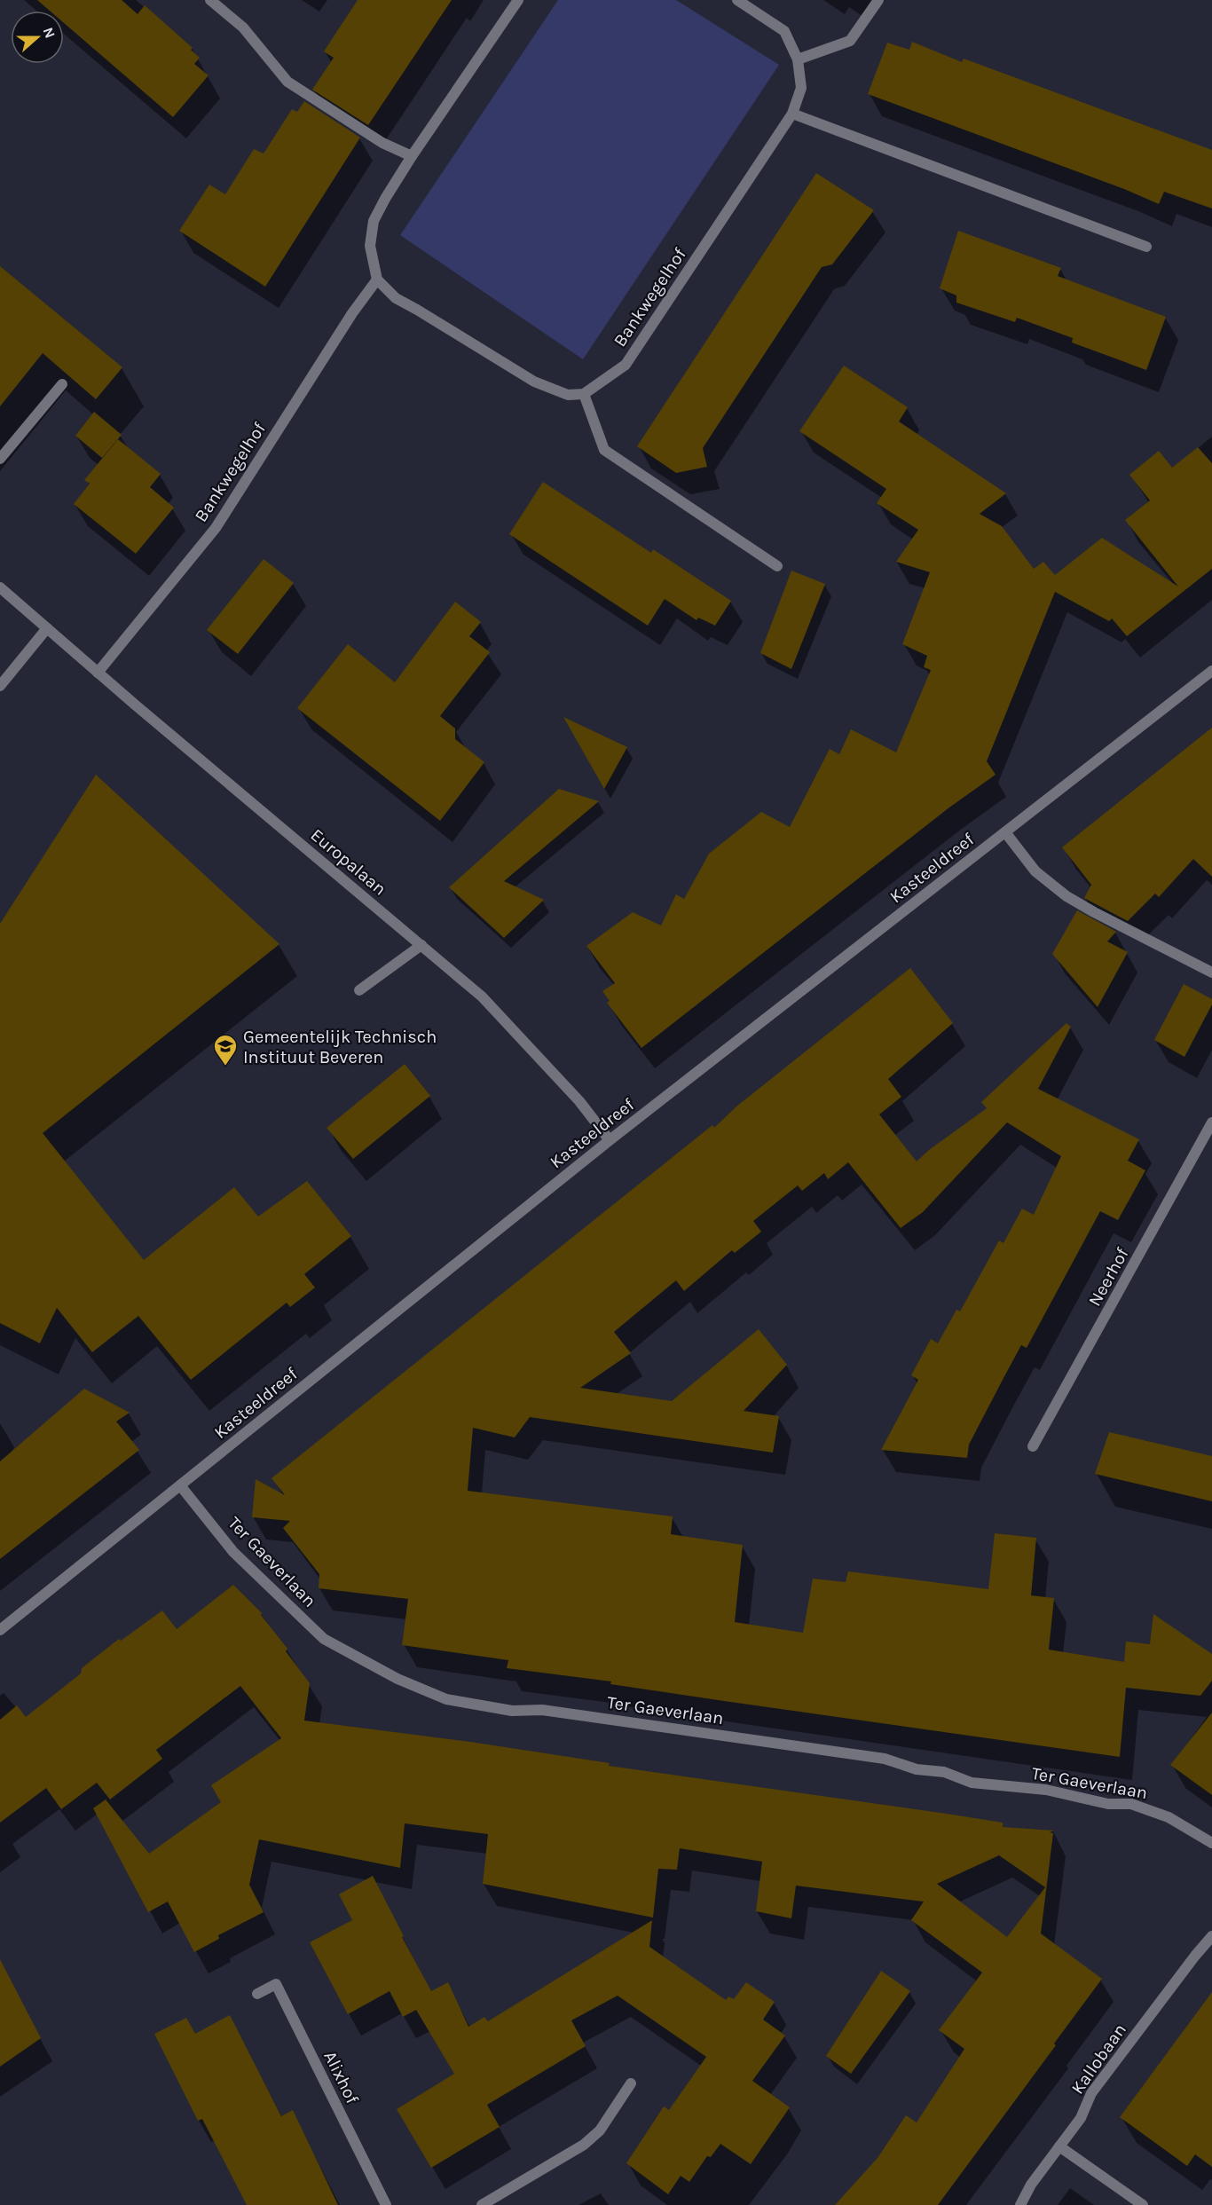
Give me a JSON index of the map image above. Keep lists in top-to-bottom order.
{
  "streets": {
    "street": [
      "Bankwegelhof",
      "Europalaan",
      "Kasteeldreef",
      "Neerhof",
      "Ter Gaeverlaan",
      "Kallobaan",
      "Alixhof"
    ]
  },
  "crossings": [
    ["Bankwegelhof", "Europalaan"],
    ["Europalaan", "Kasteeldreef"],
    ["Kasteeldreef", "Ter Gaeverlaan"]
  ],
  "places": {
    "school or university": ["Gemeentelijk Technisch Instituut Beveren"]
  },
  "north": "right"
}
